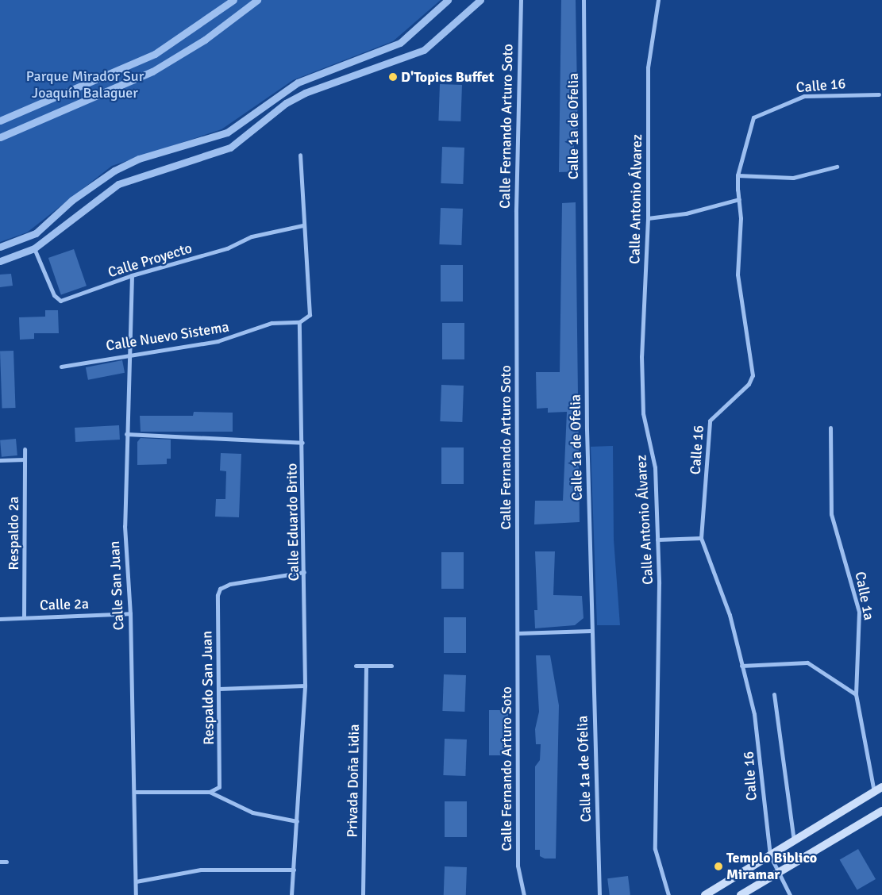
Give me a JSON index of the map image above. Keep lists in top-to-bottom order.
{
  "streets": {
    "street": [
      "Calle 16",
      "Calle Fernando Arturo Soto",
      "Calle 1a de Ofelia",
      "Calle Antonio Álvarez",
      "Calle Proyecto",
      "Calle Nuevo Sistema",
      "Calle Eduardo Brito",
      "Respaldo 2a",
      "Calle San Juan",
      "Calle 1a",
      "Calle 2a",
      "Respaldo San Juan",
      "Privada Doña Lidia"
    ]
  },
  "crossings": [
    ["Calle Proyecto", "Calle San Juan"],
    ["Calle Nuevo Sistema", "Calle Eduardo Brito"],
    ["Calle Nuevo Sistema", "Calle San Juan"],
    ["Calle Eduardo Brito", "Respaldo San Juan"],
    ["Respaldo 2a", "Calle 2a"],
    ["Calle San Juan", "Calle 2a"]
  ],
  "parks": ["Parque Mirador Sur Joaquín Balaguer"],
  "places": ["D'Topics Buffet", "Templo Biblico Miramar"]
}
